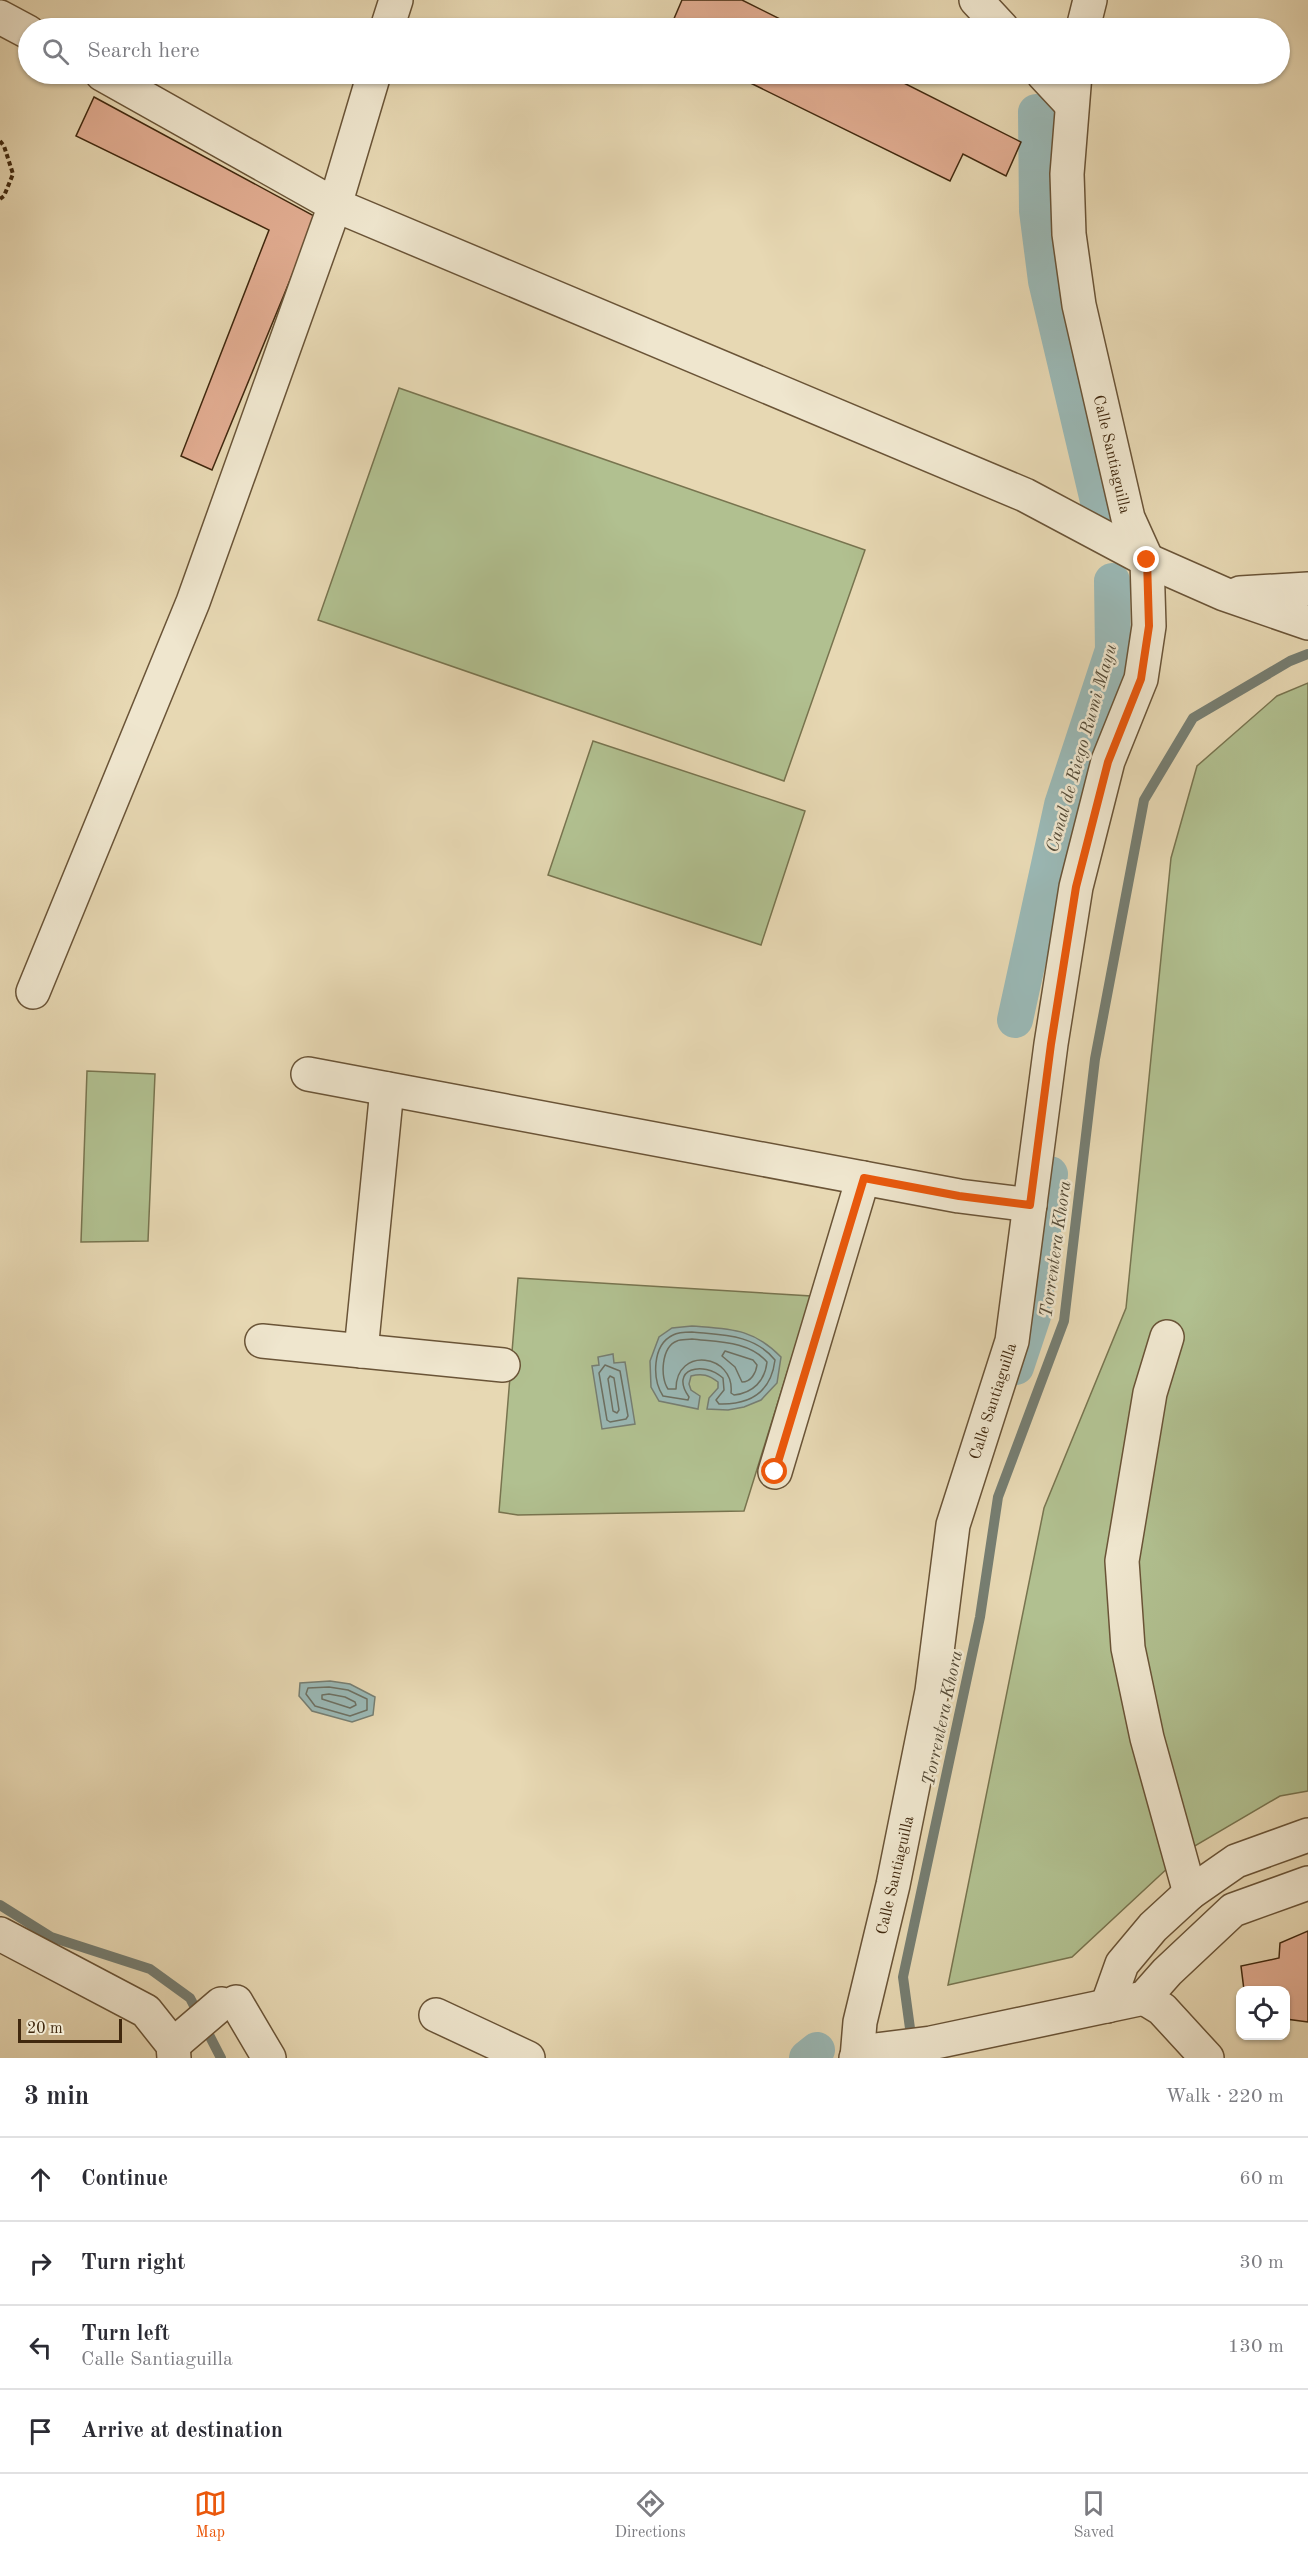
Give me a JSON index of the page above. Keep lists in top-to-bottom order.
{
  "streets": {
    "street": ["Calle Santiaguilla"]
  },
  "water": ["Canal de Riego Rumi Mayu", "Torrentera Khora"],
  "scale_bar": "20 m",
  "page": {
    "search": "Search here",
    "scale": "20 m",
    "heading": ["3 min", "Walk · 220 m"],
    "list": [
      ["Continue", "60 m"],
      ["Turn right", "30 m"],
      ["Turn left", "Calle Santiaguilla", "130 m"],
      "Arrive at destination"
    ],
    "nav": ["Map", "Directions", "Saved"]
  }
}
